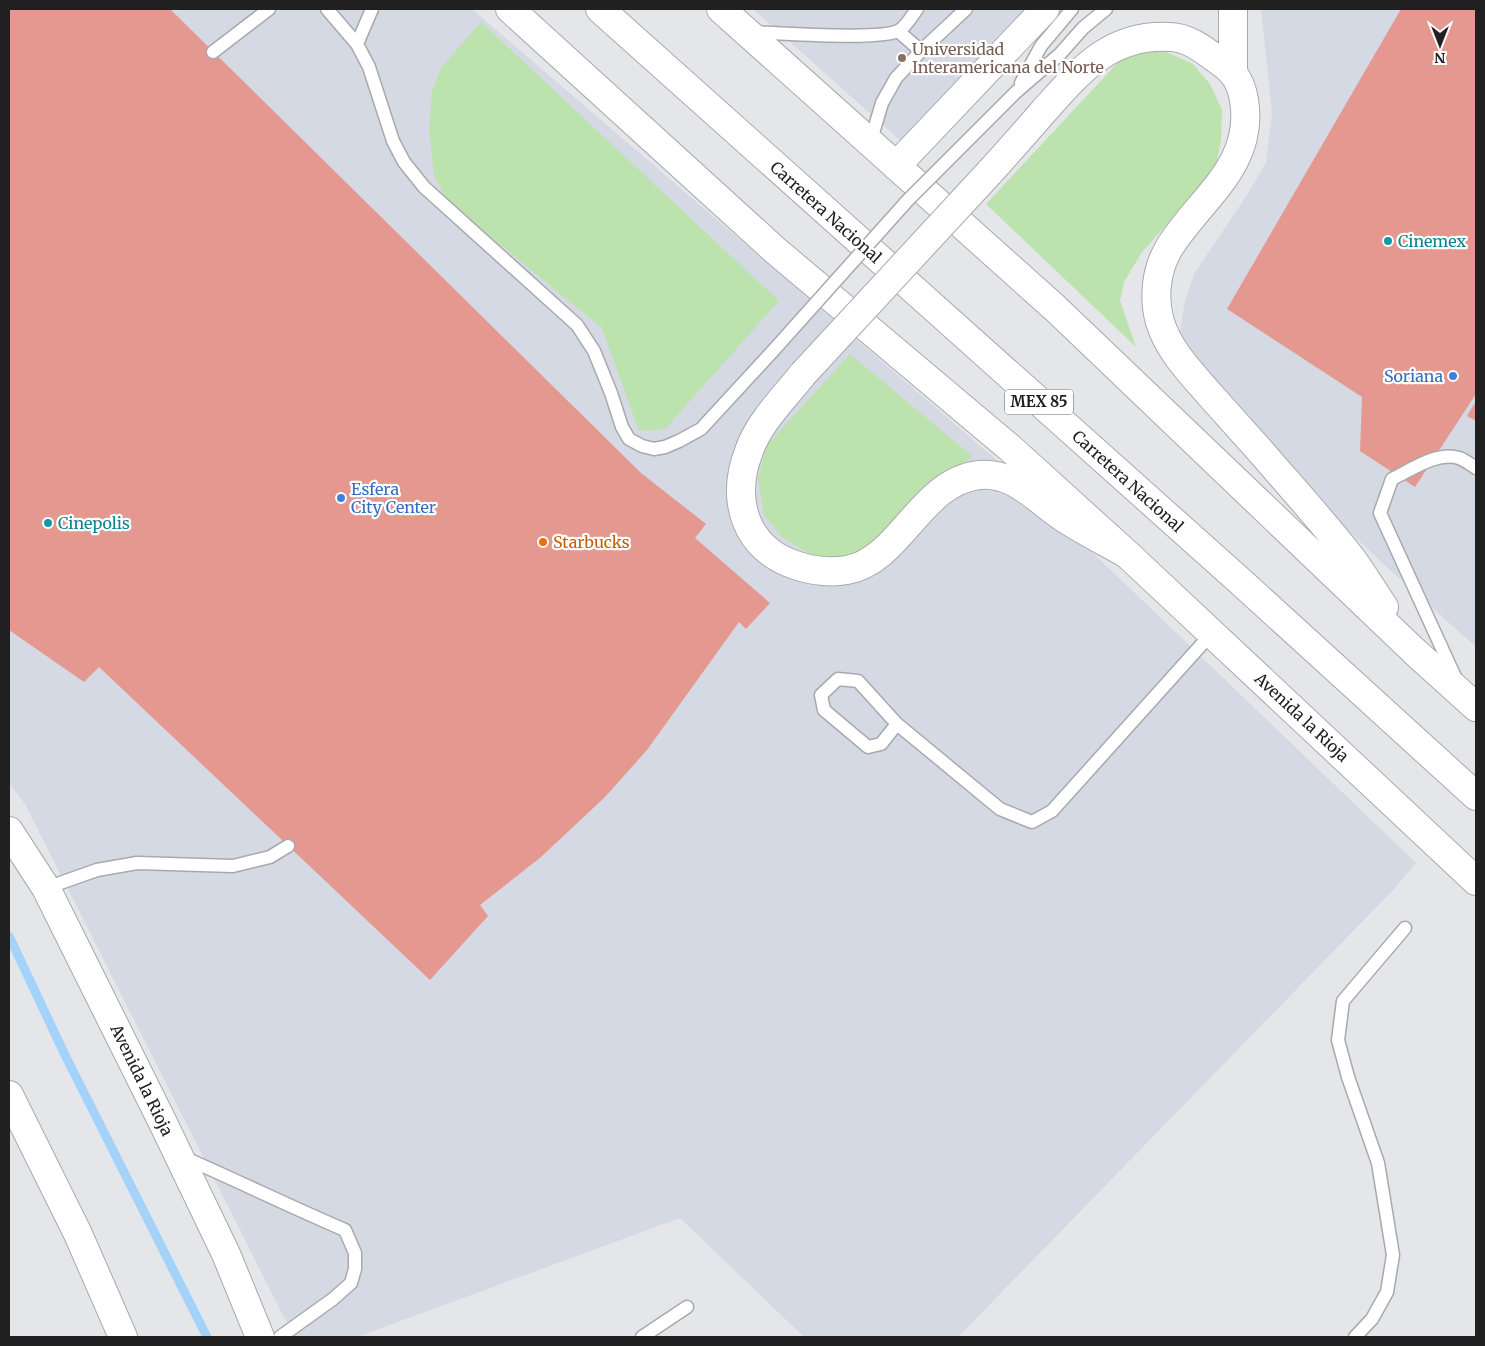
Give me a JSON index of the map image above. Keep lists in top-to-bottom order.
{
  "streets": {
    "main road": ["Carretera Nacional", "MEX 85", "Avenida la Rioja"]
  },
  "places": [
    "Universidad Interamericana del Norte",
    "Cinemex",
    "Soriana",
    "Esfera City Center",
    "Cinepolis",
    "Starbucks"
  ],
  "north": "bottom"
}
